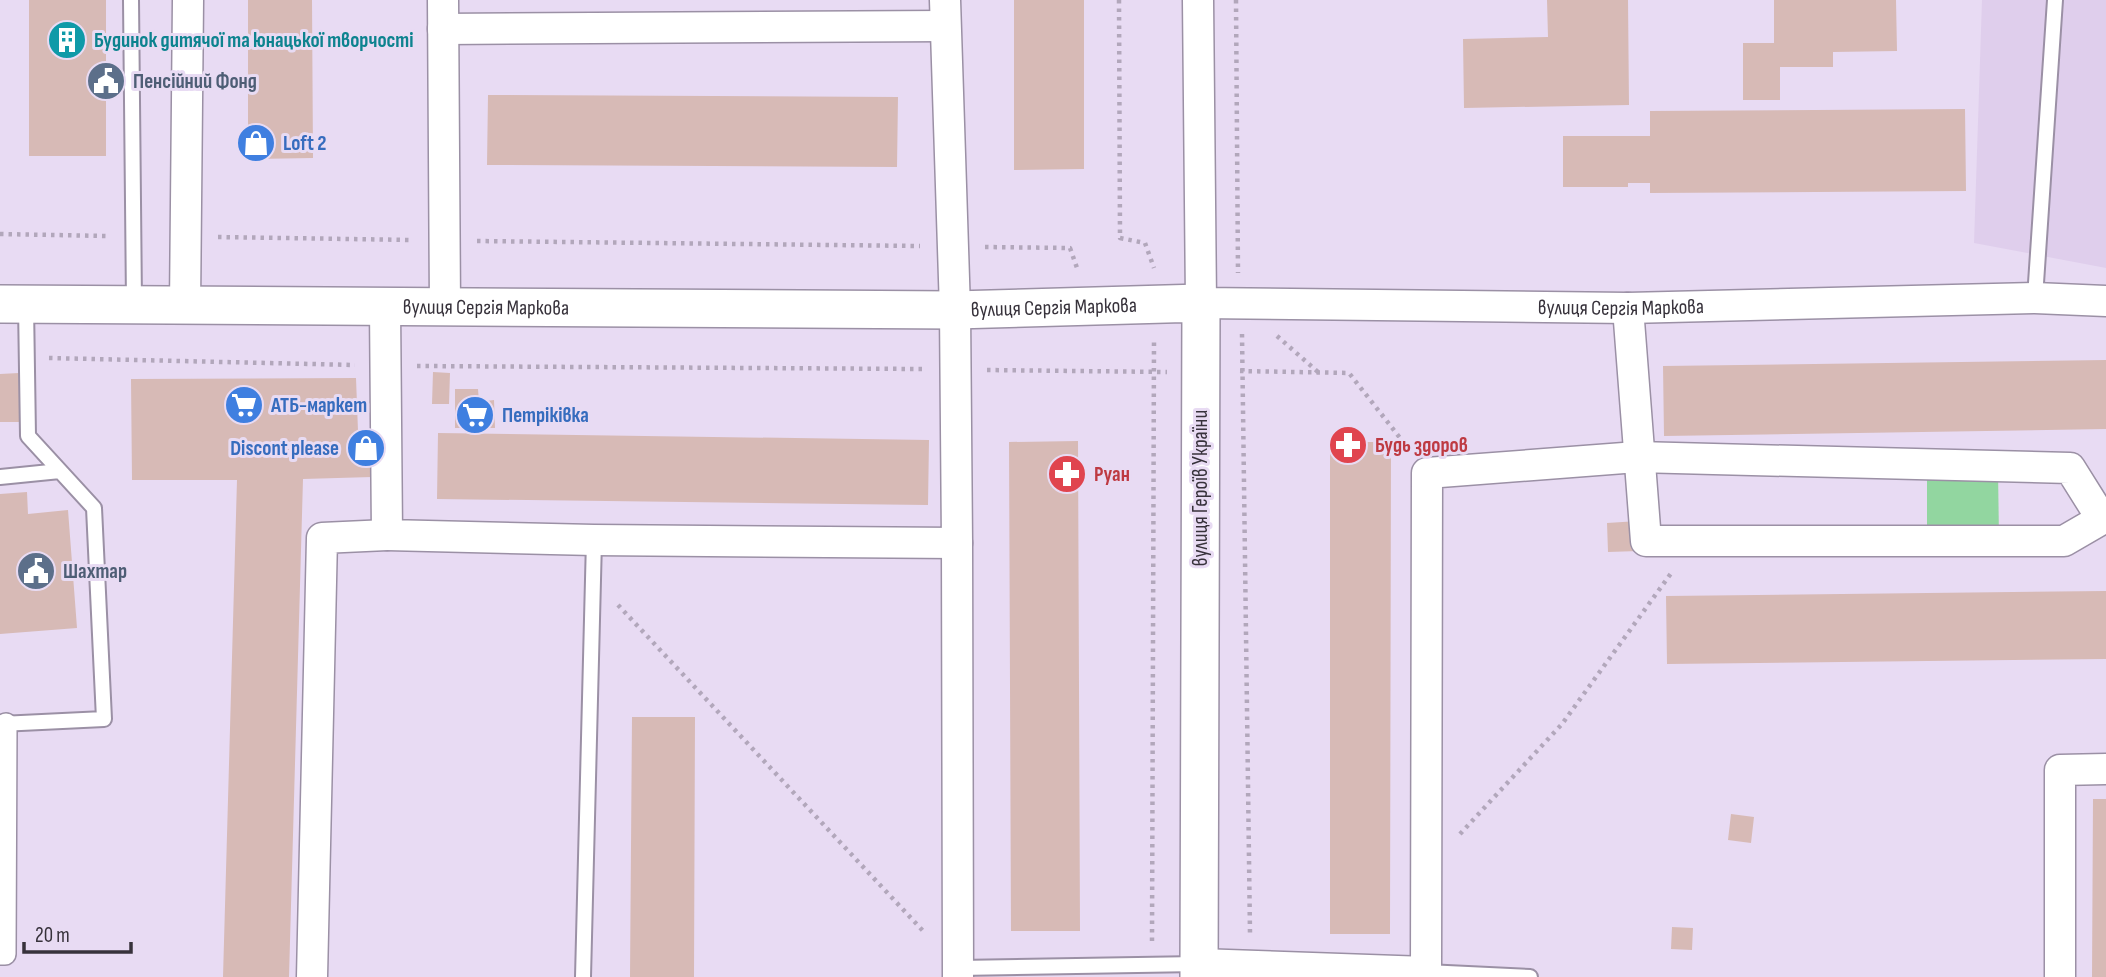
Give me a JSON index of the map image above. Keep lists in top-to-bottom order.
{
  "streets": {
    "street": ["вулиця Сергія Маркова", "вулиця Героїв України"]
  },
  "crossings": [
    ["вулиця Сергія Маркова", "вулиця Героїв України"]
  ],
  "places": {
    "building": ["Будинок дитячої та юнацької творчості"],
    "public building": ["Пенсійний Фонд", "Шахтар"],
    "shop": ["Loft 2", "Discont please"],
    "supermarket": ["АТБ-маркет", "Петріківка"],
    "pharmacy": ["Будь здоров", "Руан"]
  },
  "scale_bar": "20 m"
}
